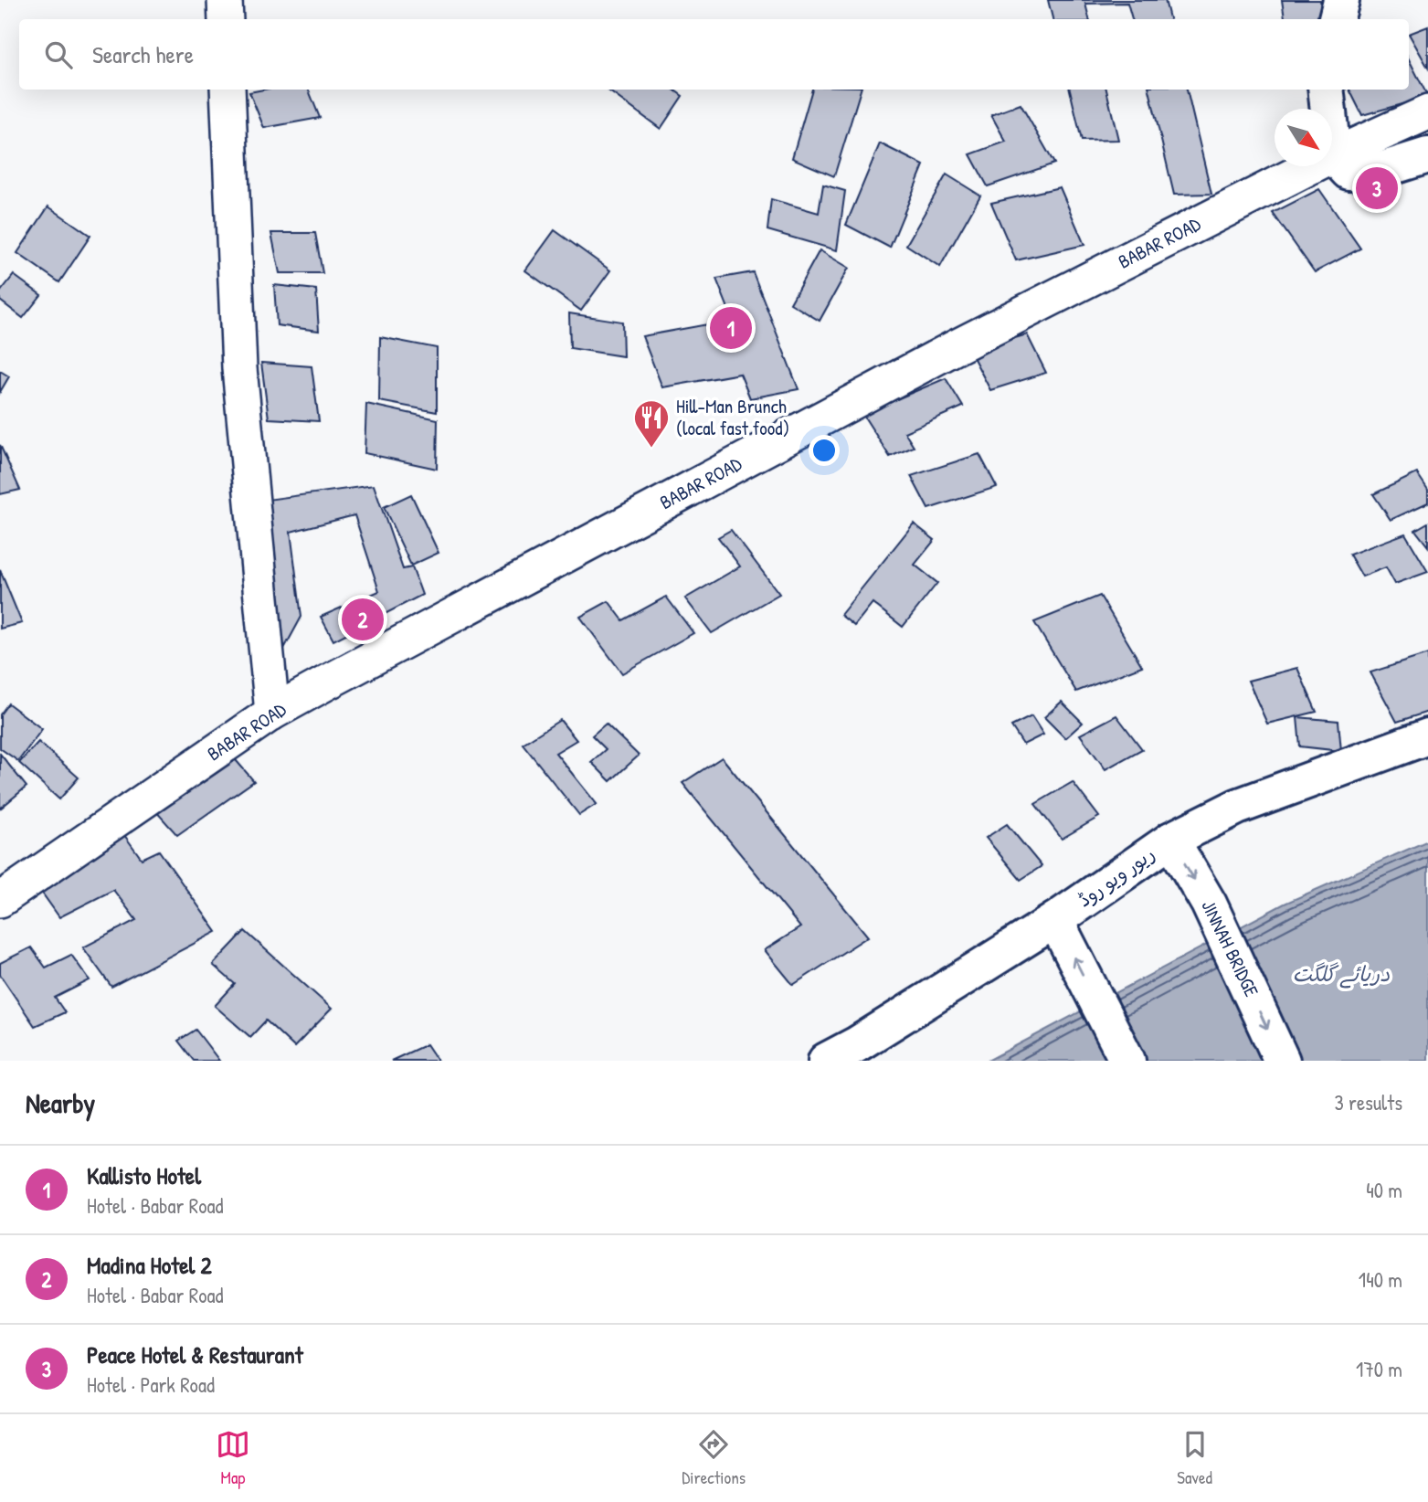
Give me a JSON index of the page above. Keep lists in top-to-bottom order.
{
  "streets": {
    "main road": ["ریور ویو روڈ", "JINNAH BRIDGE"],
    "street": ["BABAR ROAD"]
  },
  "crossings": [
    ["ریور ویو روڈ", "JINNAH BRIDGE"]
  ],
  "water": ["دریائے گلگت"],
  "places": {
    "restaurant": ["Hill-Man Brunch (local fast food)"]
  },
  "north": "bottom right",
  "page": {
    "search": "Search here",
    "pins": ["3", "1", "2"],
    "heading": ["Nearby", "3 results"],
    "list": [
      {
        "mark": "1",
        "name": "Kallisto Hotel",
        "note": "Hotel · Babar Road",
        "value": "40 m"
      },
      {
        "mark": "2",
        "name": "Madina Hotel 2",
        "note": "Hotel · Babar Road",
        "value": "140 m"
      },
      {
        "mark": "3",
        "name": "Peace Hotel & Restaurant",
        "note": "Hotel · Park Road",
        "value": "170 m"
      }
    ],
    "nav": ["Map", "Directions", "Saved"]
  }
}
